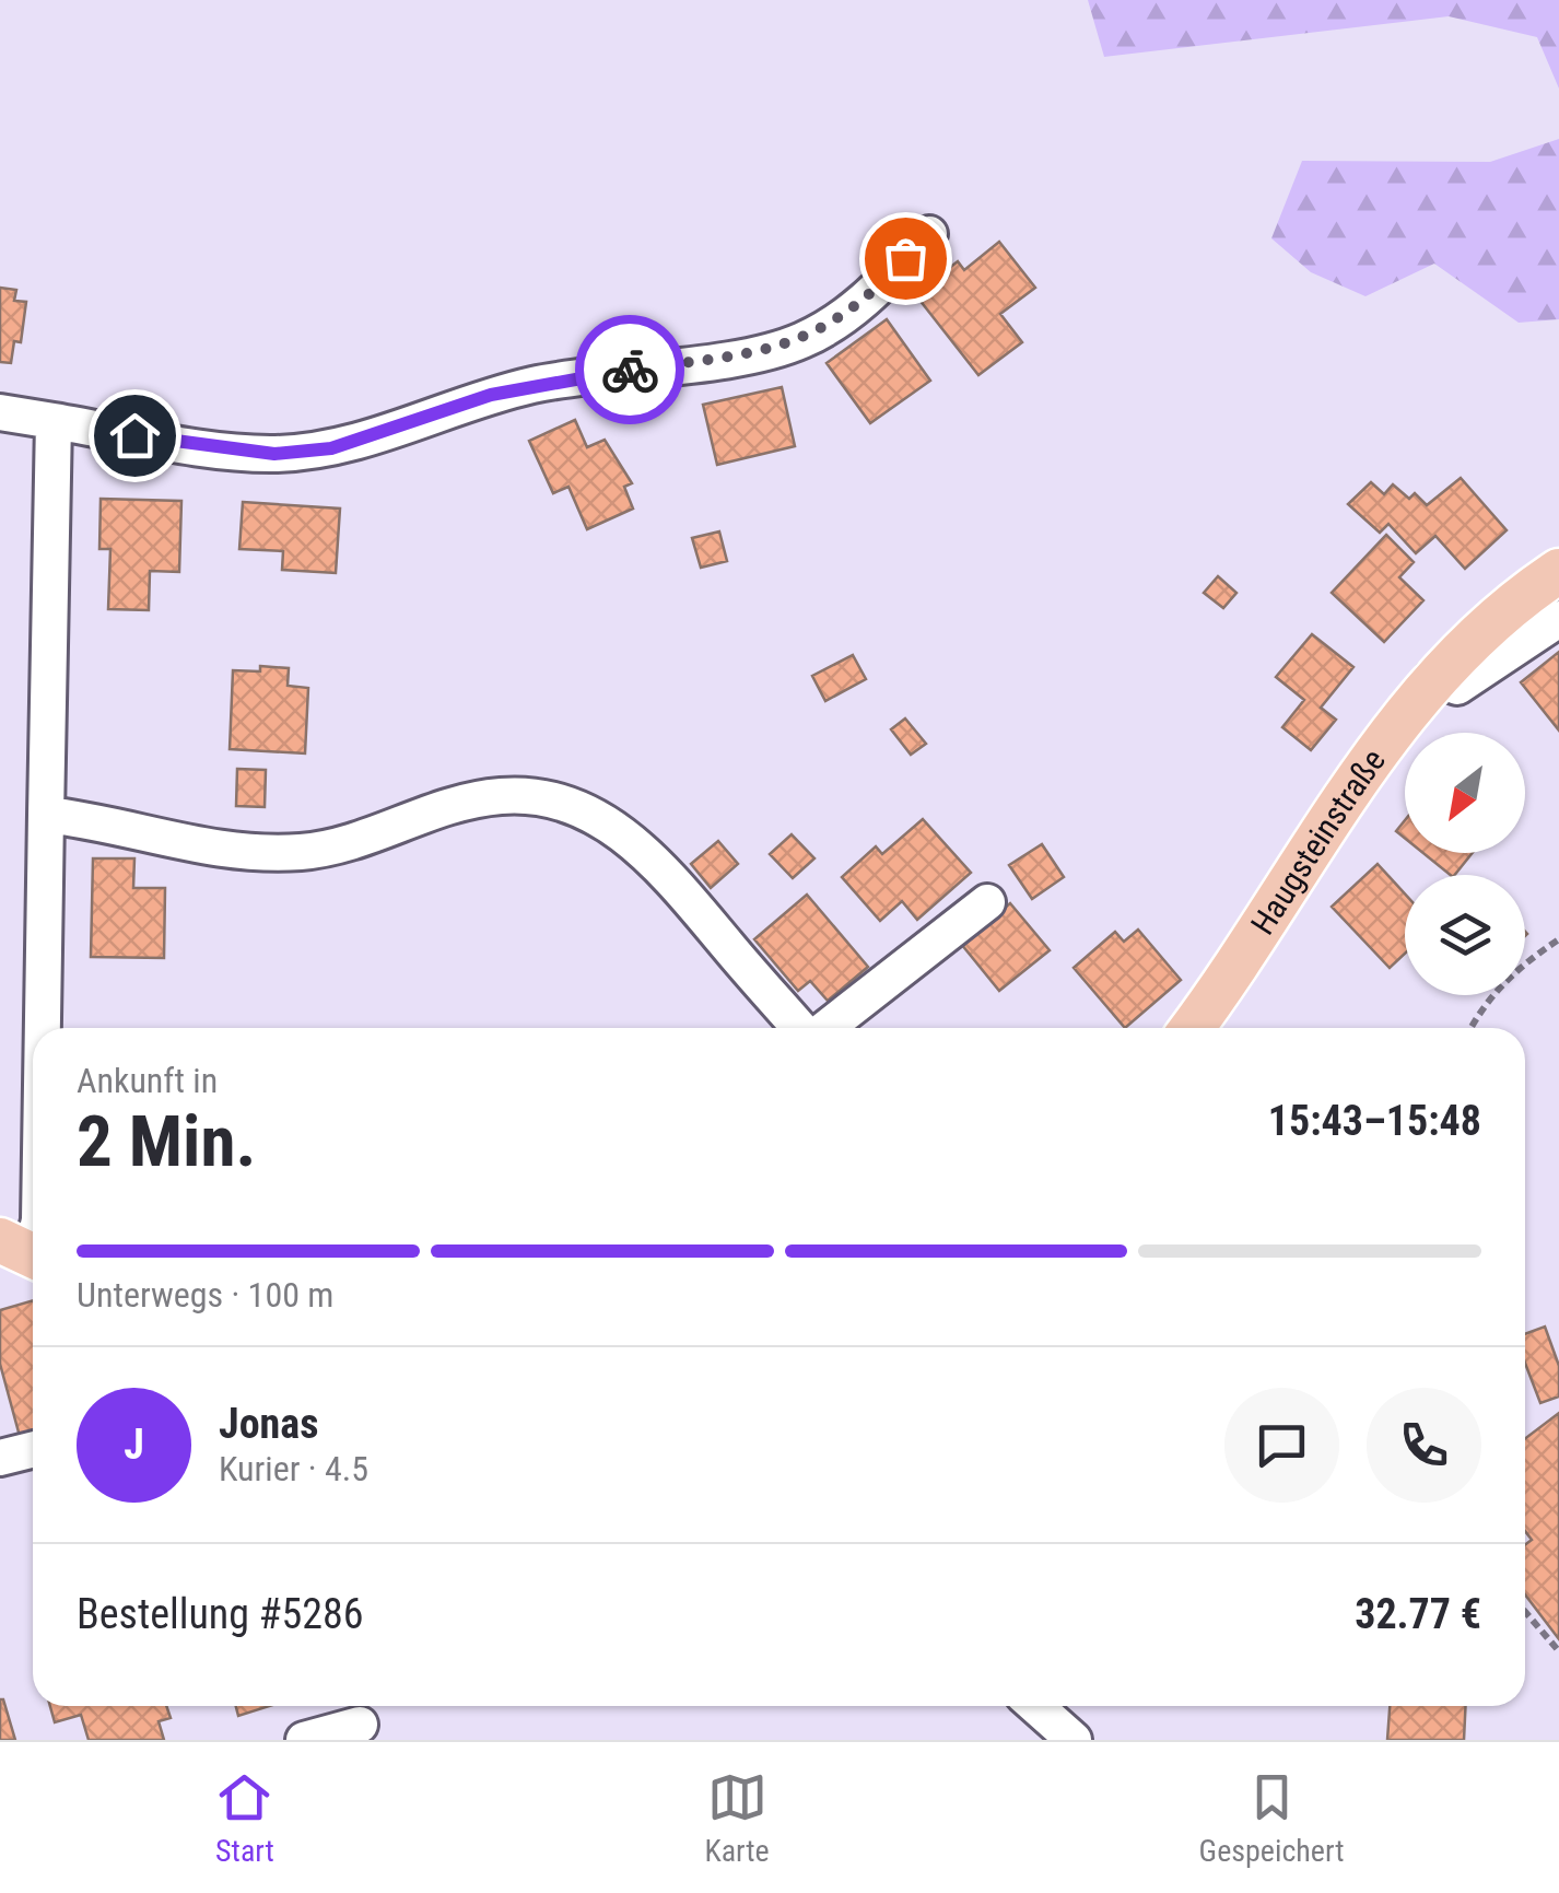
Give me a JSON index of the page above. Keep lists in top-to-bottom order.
{
  "streets": {
    "main road": ["Haugsteinstraße"]
  },
  "north": "bottom left",
  "page": {
    "heading": ["2 Min.", "Ankunft in", "15:43–15:48"],
    "panel": [
      "Jonas",
      "Kurier · 4.5",
      "Bestellung #5286",
      "32.77 €"
    ],
    "bar": "Unterwegs · 100 m",
    "round": "J",
    "tabs": ["Start", "Karte", "Gespeichert"]
  }
}
